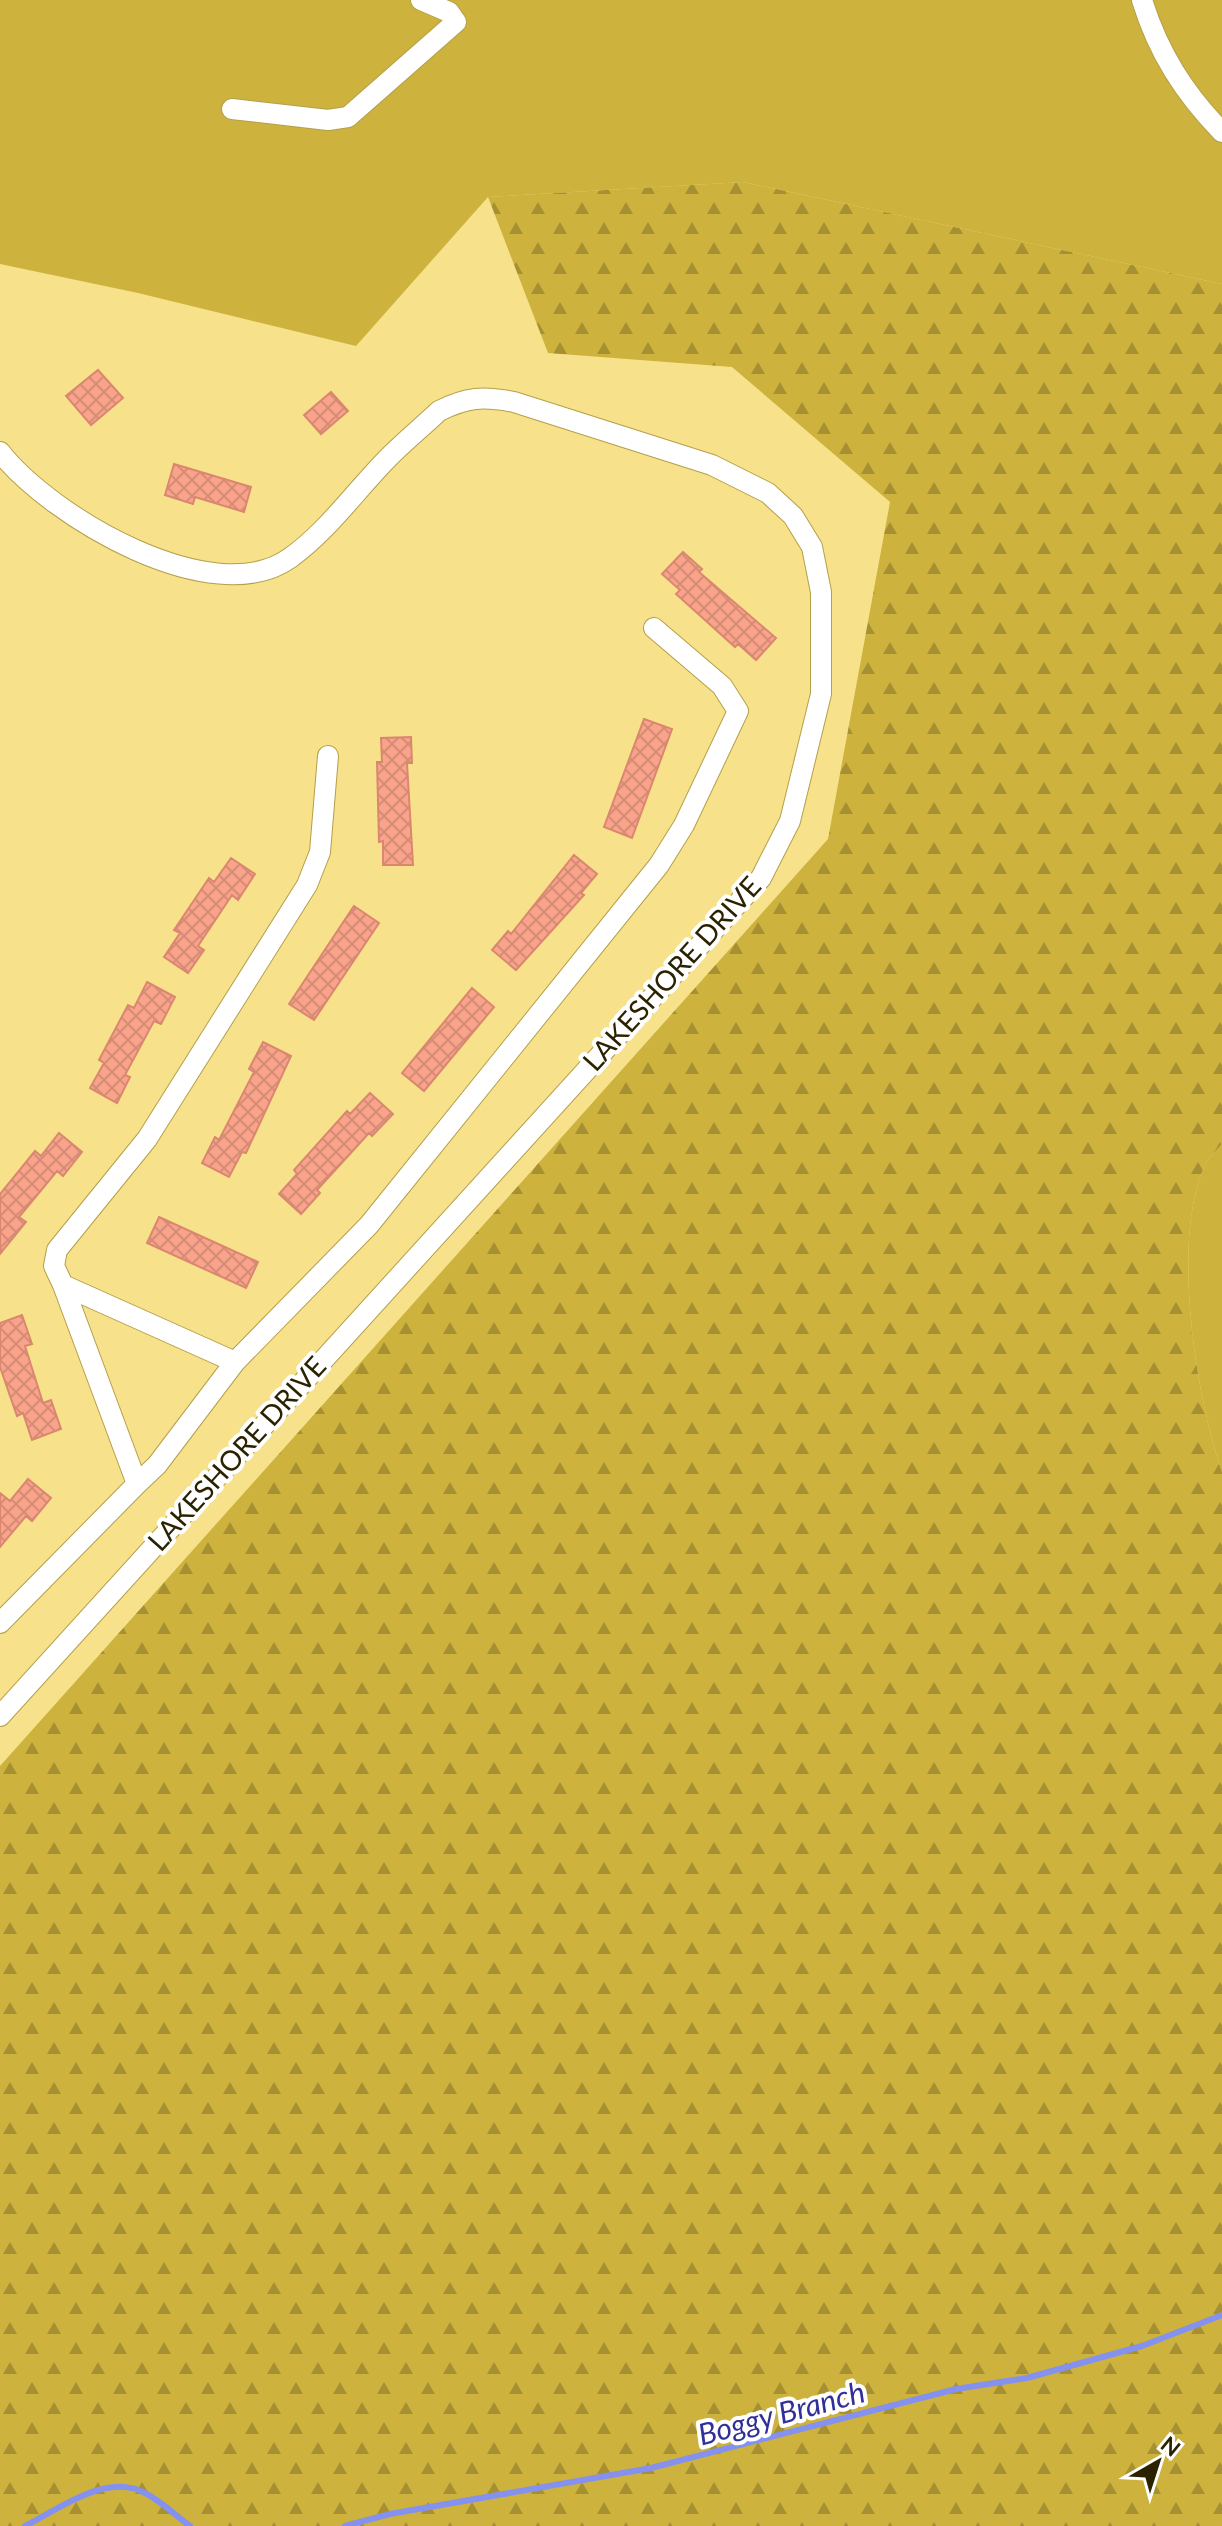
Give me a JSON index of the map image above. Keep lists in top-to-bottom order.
{
  "streets": {
    "street": ["LAKESHORE DRIVE"]
  },
  "water": ["Boggy Branch"],
  "north": "top right"
}
